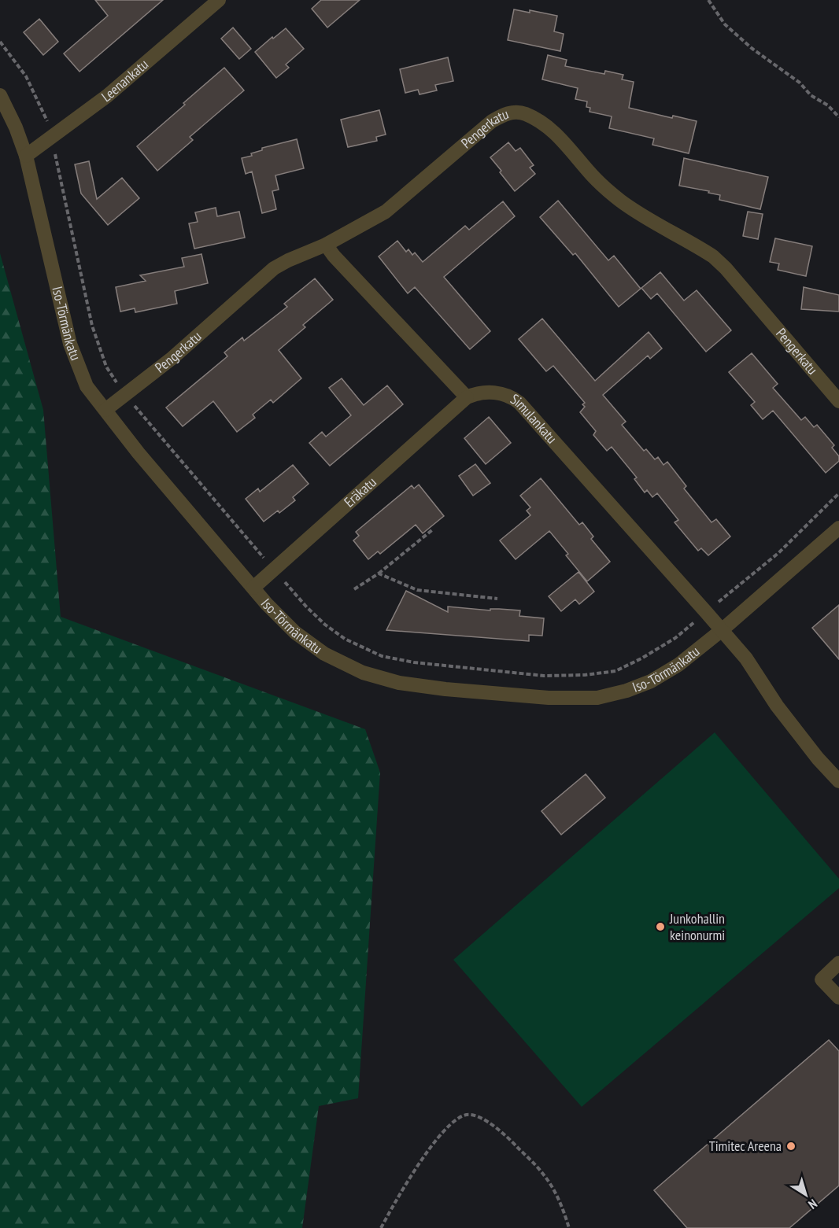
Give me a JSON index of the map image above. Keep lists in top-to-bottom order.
{
  "streets": {
    "street": [
      "Leenankatu",
      "Pengerkatu",
      "Iso-Törmänkatu",
      "Simulankatu",
      "Eräkatu"
    ]
  },
  "crossings": [
    ["Leenankatu", "Iso-Törmänkatu"],
    ["Pengerkatu", "Iso-Törmänkatu"],
    ["Iso-Törmänkatu", "Simulankatu"],
    ["Iso-Törmänkatu", "Eräkatu"],
    ["Simulankatu", "Eräkatu"]
  ],
  "places": ["Junkohallin keinonurmi", "Timitec Areena"],
  "north": "bottom right"
}
